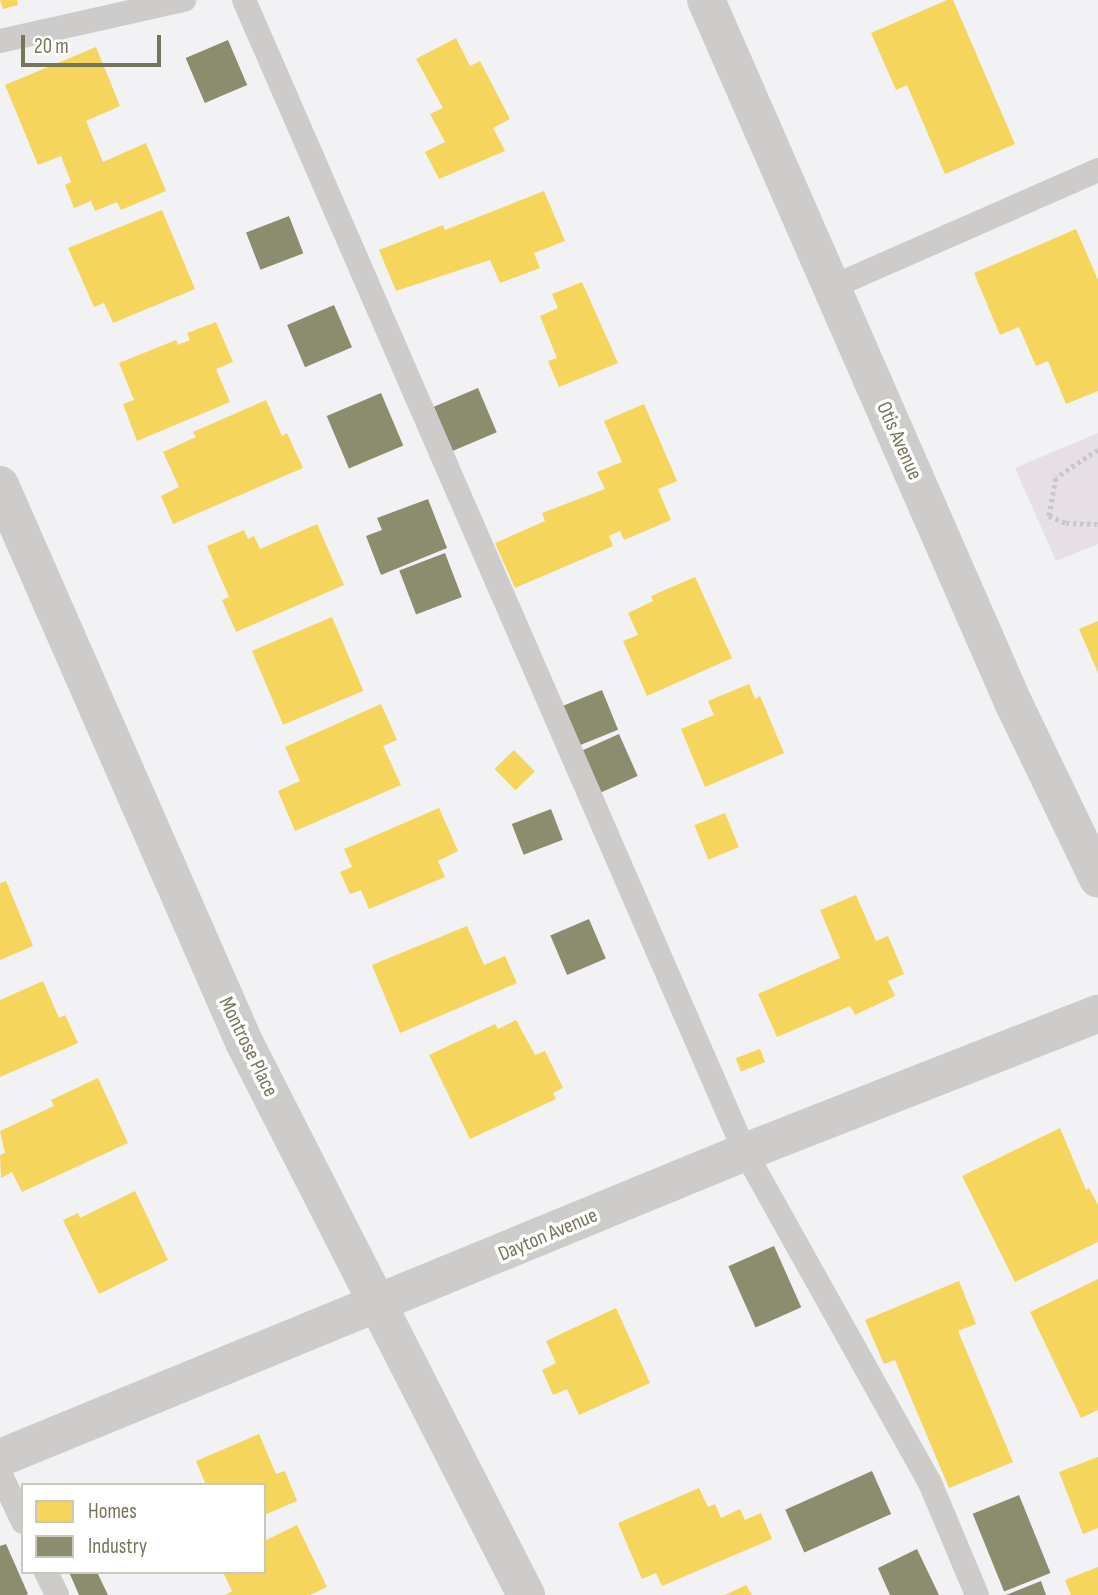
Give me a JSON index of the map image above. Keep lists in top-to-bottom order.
{
  "streets": {
    "street": ["Otis Avenue", "Montrose Place", "Dayton Avenue"]
  },
  "crossings": [
    ["Montrose Place", "Dayton Avenue"]
  ],
  "legend": ["Homes", "Industry"],
  "scale_bar": "20 m"
}
